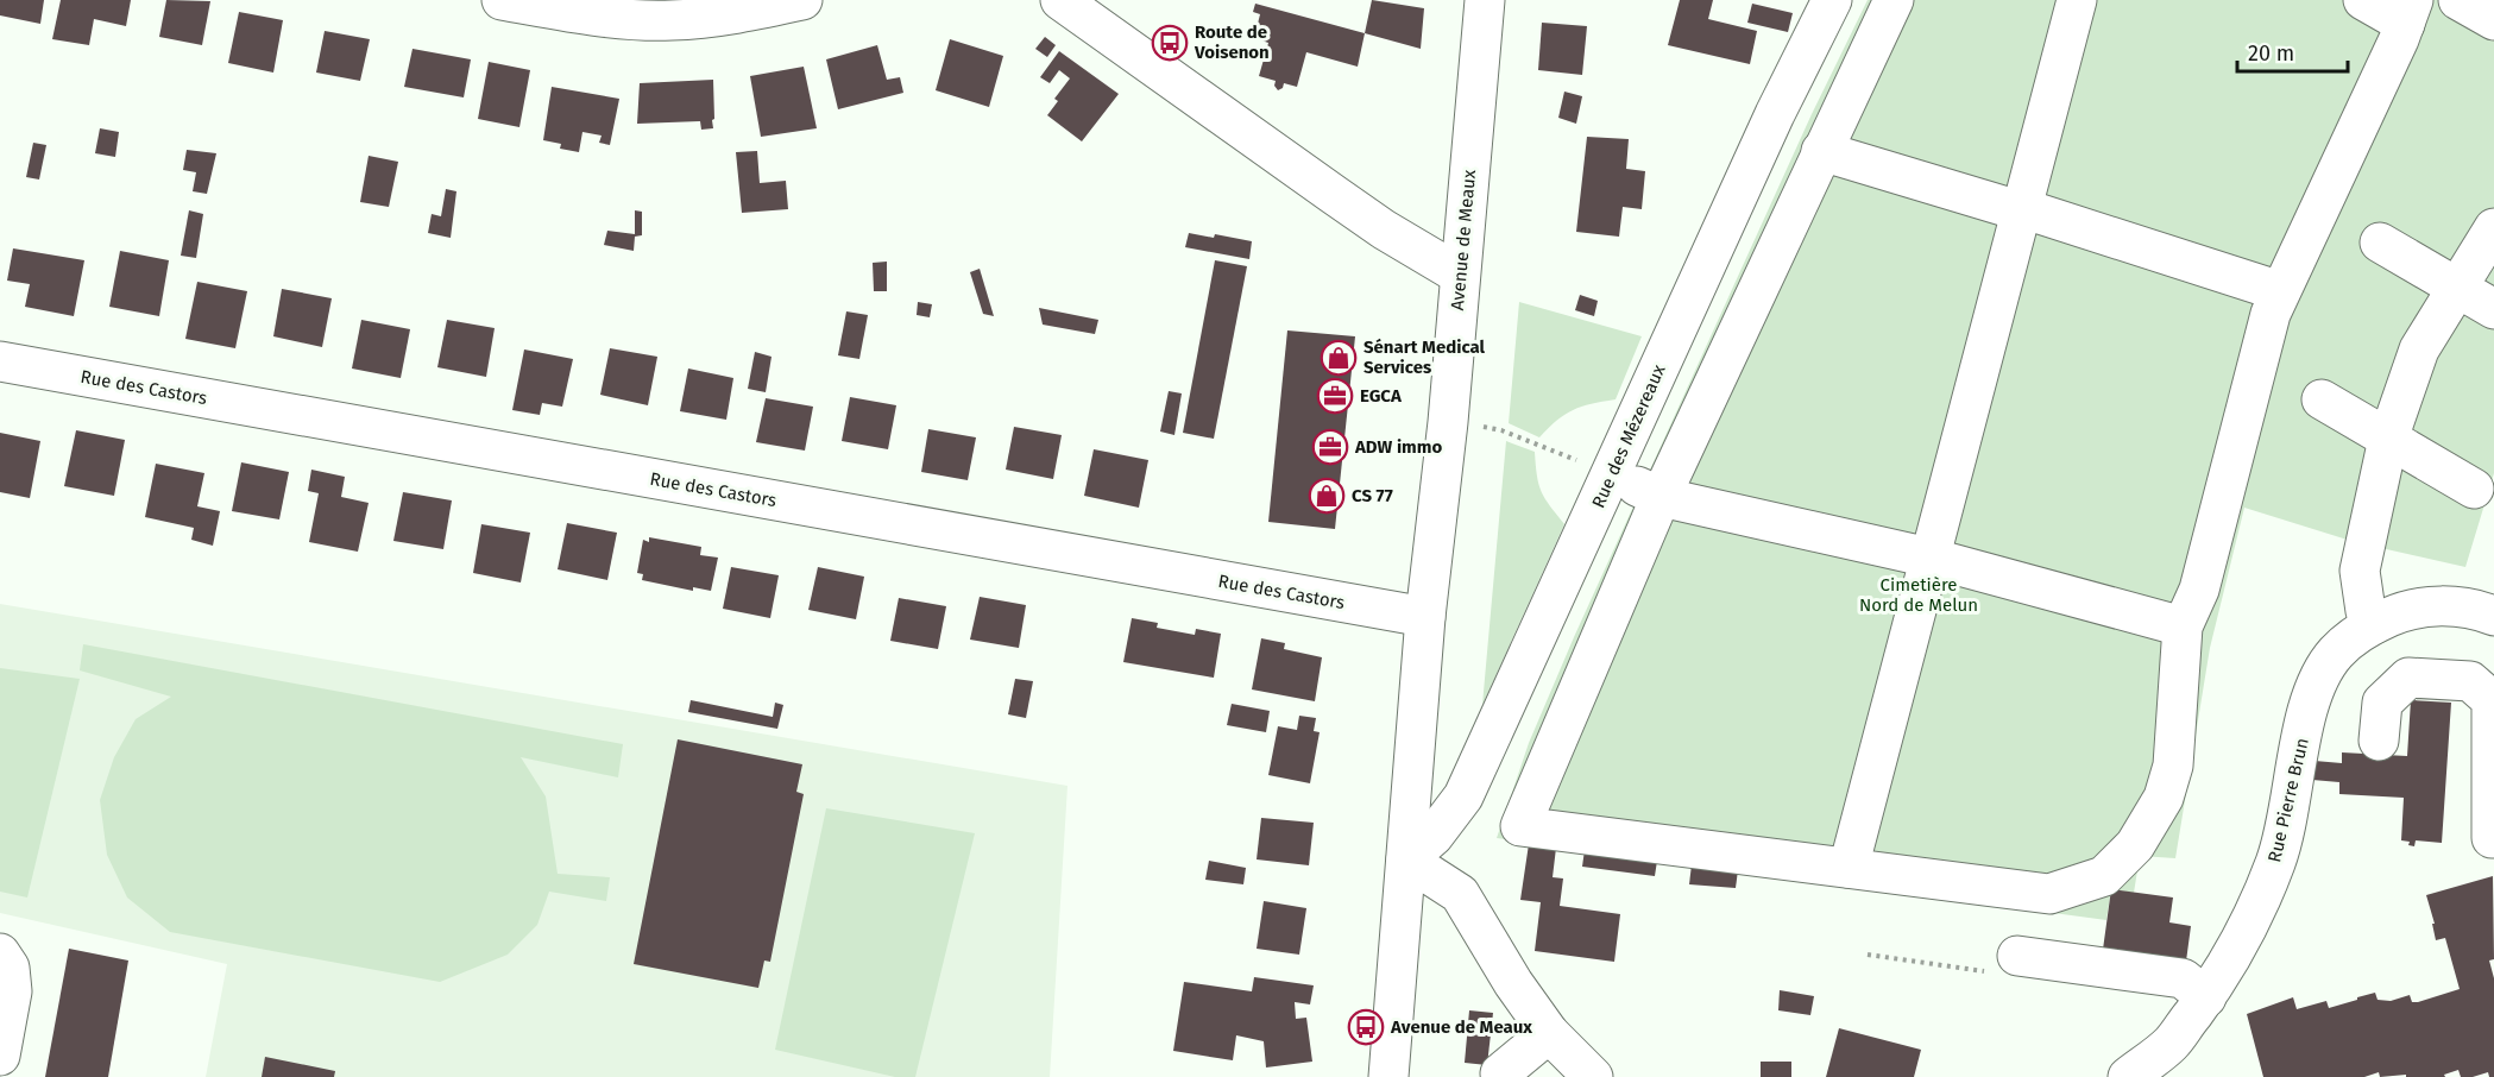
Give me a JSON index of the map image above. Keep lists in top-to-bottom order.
{
  "streets": {
    "street": [
      "Avenue de Meaux",
      "Rue des Castors",
      "Rue des Mézereaux",
      "Rue Pierre Brun"
    ]
  },
  "crossings": [
    ["Avenue de Meaux", "Rue des Castors"],
    ["Avenue de Meaux", "Rue des Mézereaux"]
  ],
  "parks": ["Cimetière Nord de Melun"],
  "places": {
    "bus stop": ["Route de Voisenon", "Avenue de Meaux"],
    "shop": ["Sénart Medical Services", "CS 77"],
    "office": ["EGCA", "ADW immo"]
  },
  "scale_bar": "20 m"
}
